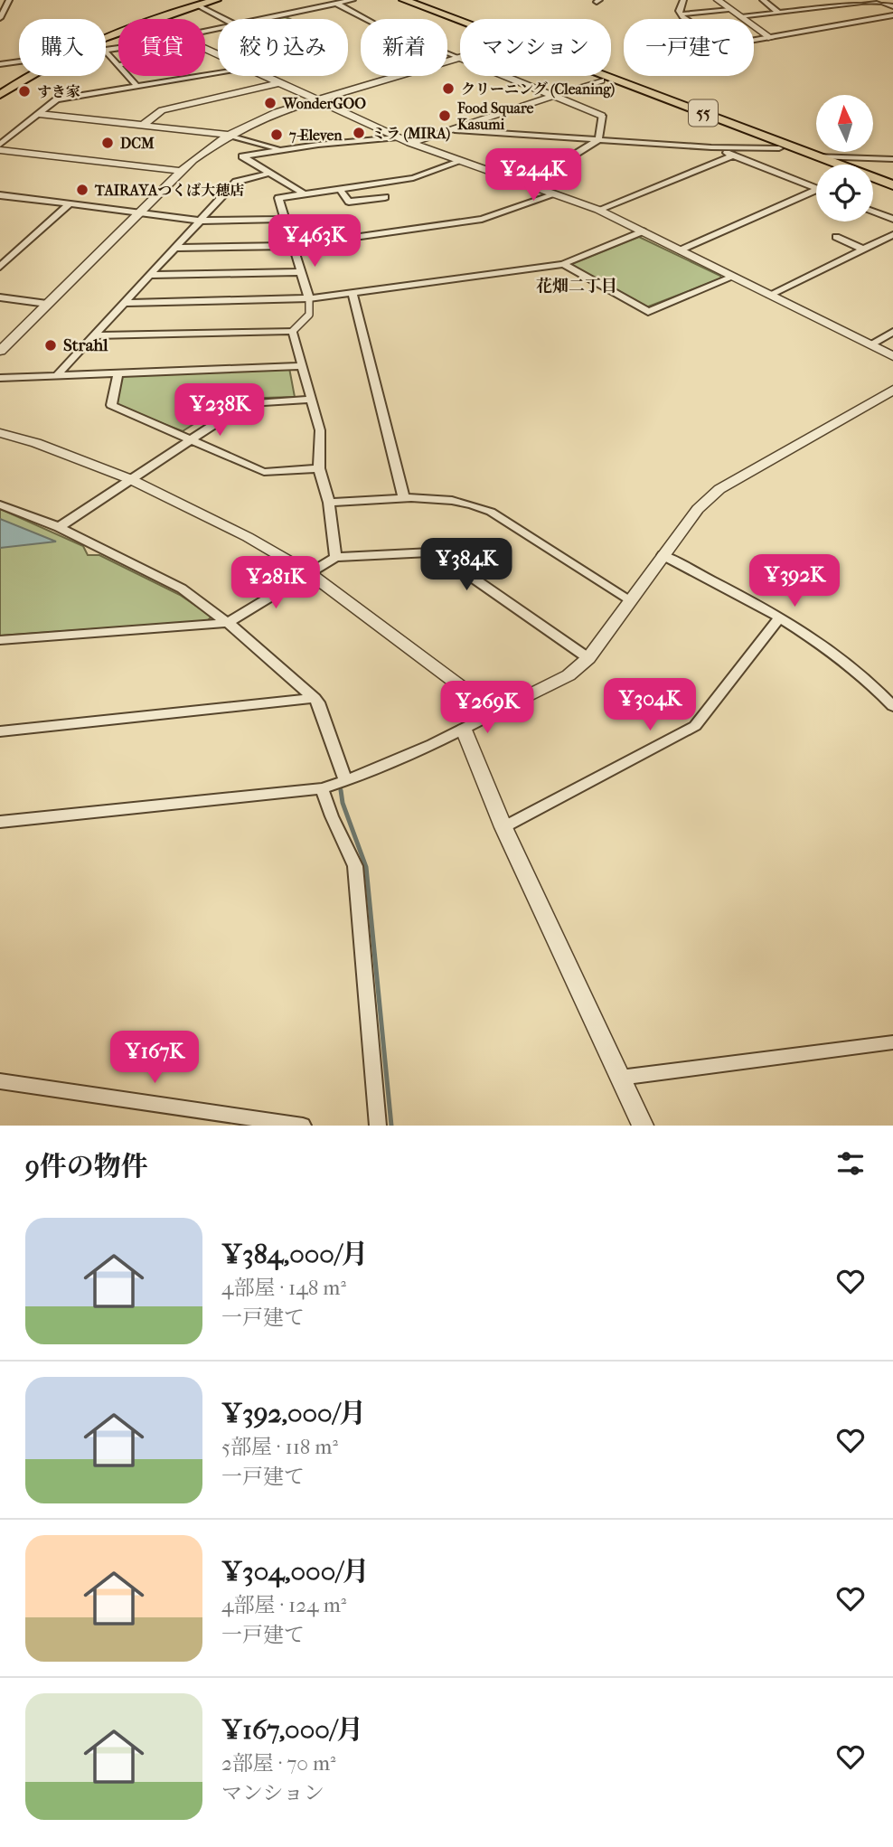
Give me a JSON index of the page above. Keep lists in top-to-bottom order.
{
  "streets": {
    "main road": ["55"]
  },
  "districts": ["花畑二丁目"],
  "places": [
    "クリーニング (Cleaning)",
    "すき家",
    "WonderGOO",
    "Food Square Kasumi",
    "ミラ (MIRA)",
    "7-Eleven",
    "DCM",
    "TAIRAYAつくば大穂店",
    "Strahl"
  ],
  "north": "top",
  "page": {
    "chip": [
      "購入",
      "賃貸",
      "絞り込み",
      "新着",
      "マンション",
      "一戸建て"
    ],
    "price": [
      "¥244K",
      "¥463K",
      "¥238K",
      "¥384K",
      "¥392K",
      "¥281K",
      "¥304K",
      "¥269K",
      "¥167K"
    ],
    "heading": "9件の物件",
    "list": [
      {
        "name": "¥384,000/月",
        "note": "4部屋 · 148 m² · 一戸建て"
      },
      {
        "name": "¥392,000/月",
        "note": "5部屋 · 118 m² · 一戸建て"
      },
      {
        "name": "¥304,000/月",
        "note": "4部屋 · 124 m² · 一戸建て"
      },
      {
        "name": "¥167,000/月",
        "note": "2部屋 · 70 m² · マンション"
      }
    ]
  }
}
